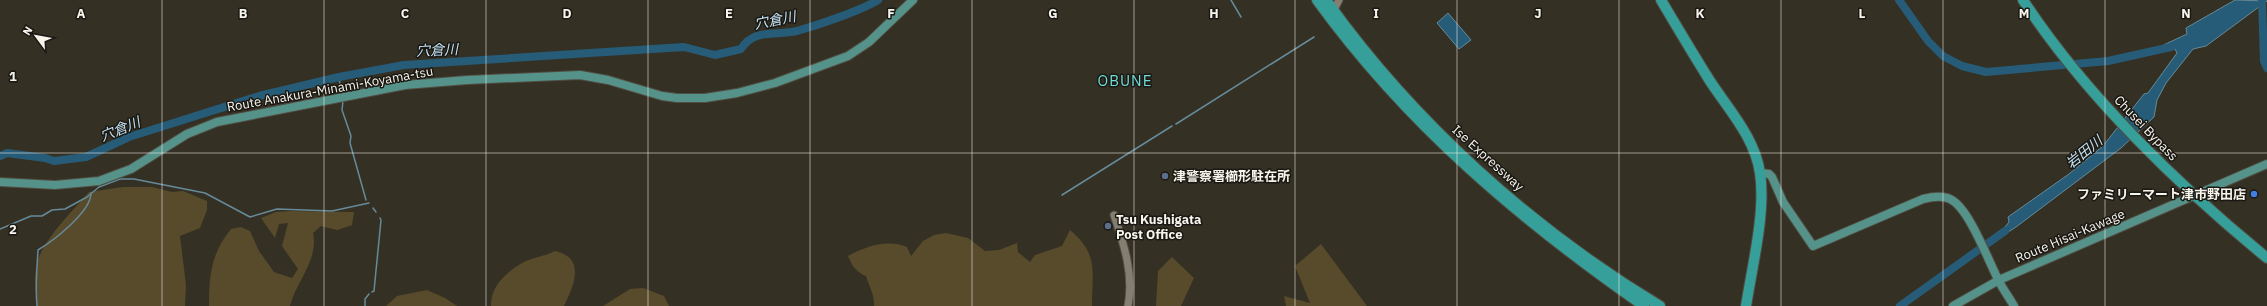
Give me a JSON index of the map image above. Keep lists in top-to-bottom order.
{
  "streets": {
    "highway": ["Chusei Bypass", "Ise Expressway"],
    "main road": ["Route Anakura-Minami-Koyama-tsu", "Route Hisai-Kawage"]
  },
  "crossings": [
    ["Chusei Bypass", "Route Hisai-Kawage"]
  ],
  "districts": ["OBUNE"],
  "water": ["穴倉川", "岩田川"],
  "places": ["津警察署櫛形駐在所", "ファミリーマート津市野田店", "Tsu Kushigata Post Office"],
  "north": "top left",
  "grid": {
    "columns": [
      "A",
      "B",
      "C",
      "D",
      "E",
      "F",
      "G",
      "H",
      "I",
      "J",
      "K",
      "L",
      "M",
      "N"
    ],
    "rows": ["1", "2"]
  }
}
